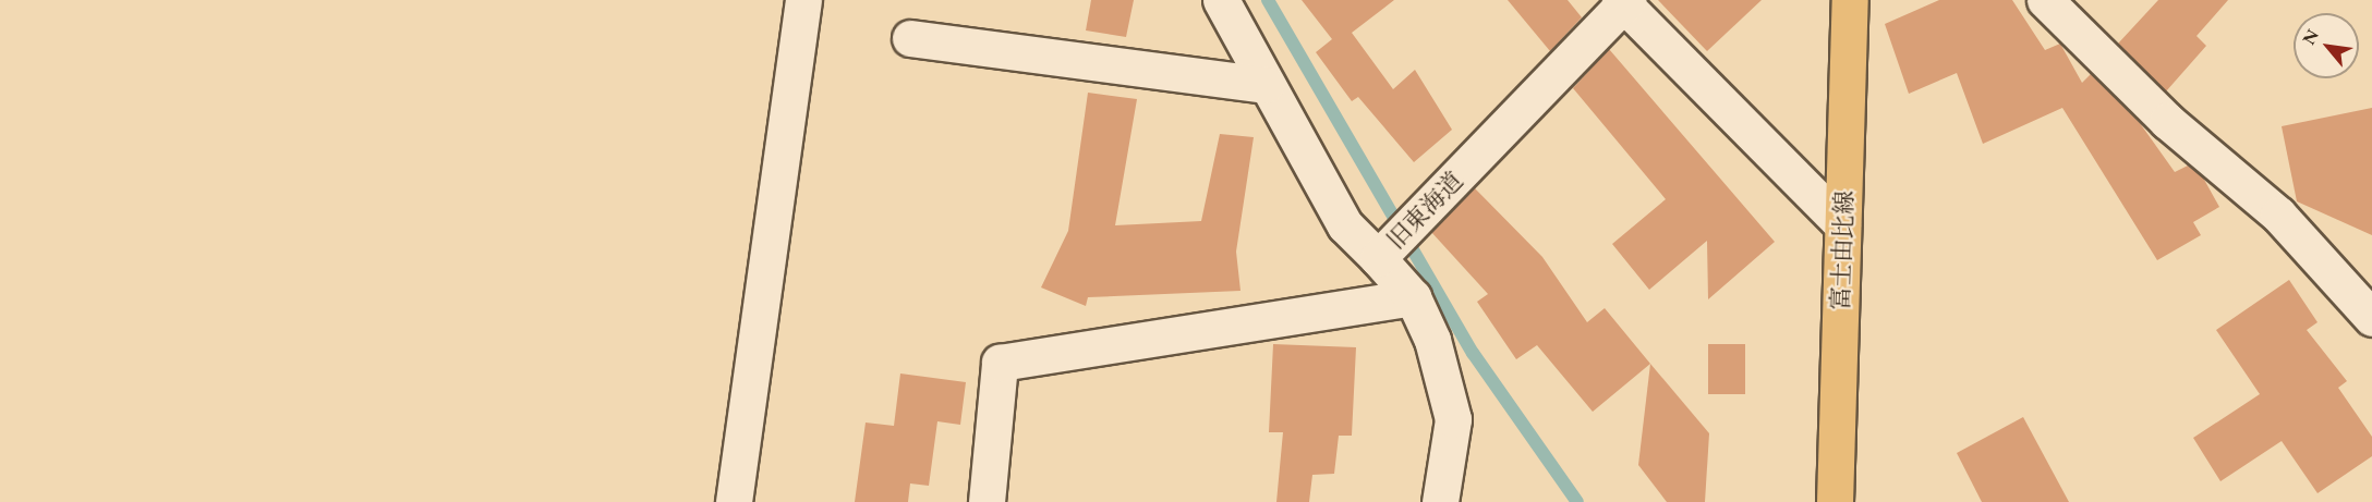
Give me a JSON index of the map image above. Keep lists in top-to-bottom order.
{
  "streets": {
    "main road": ["富士由比線"],
    "street": ["旧東海道"]
  },
  "north": "top left"
}
